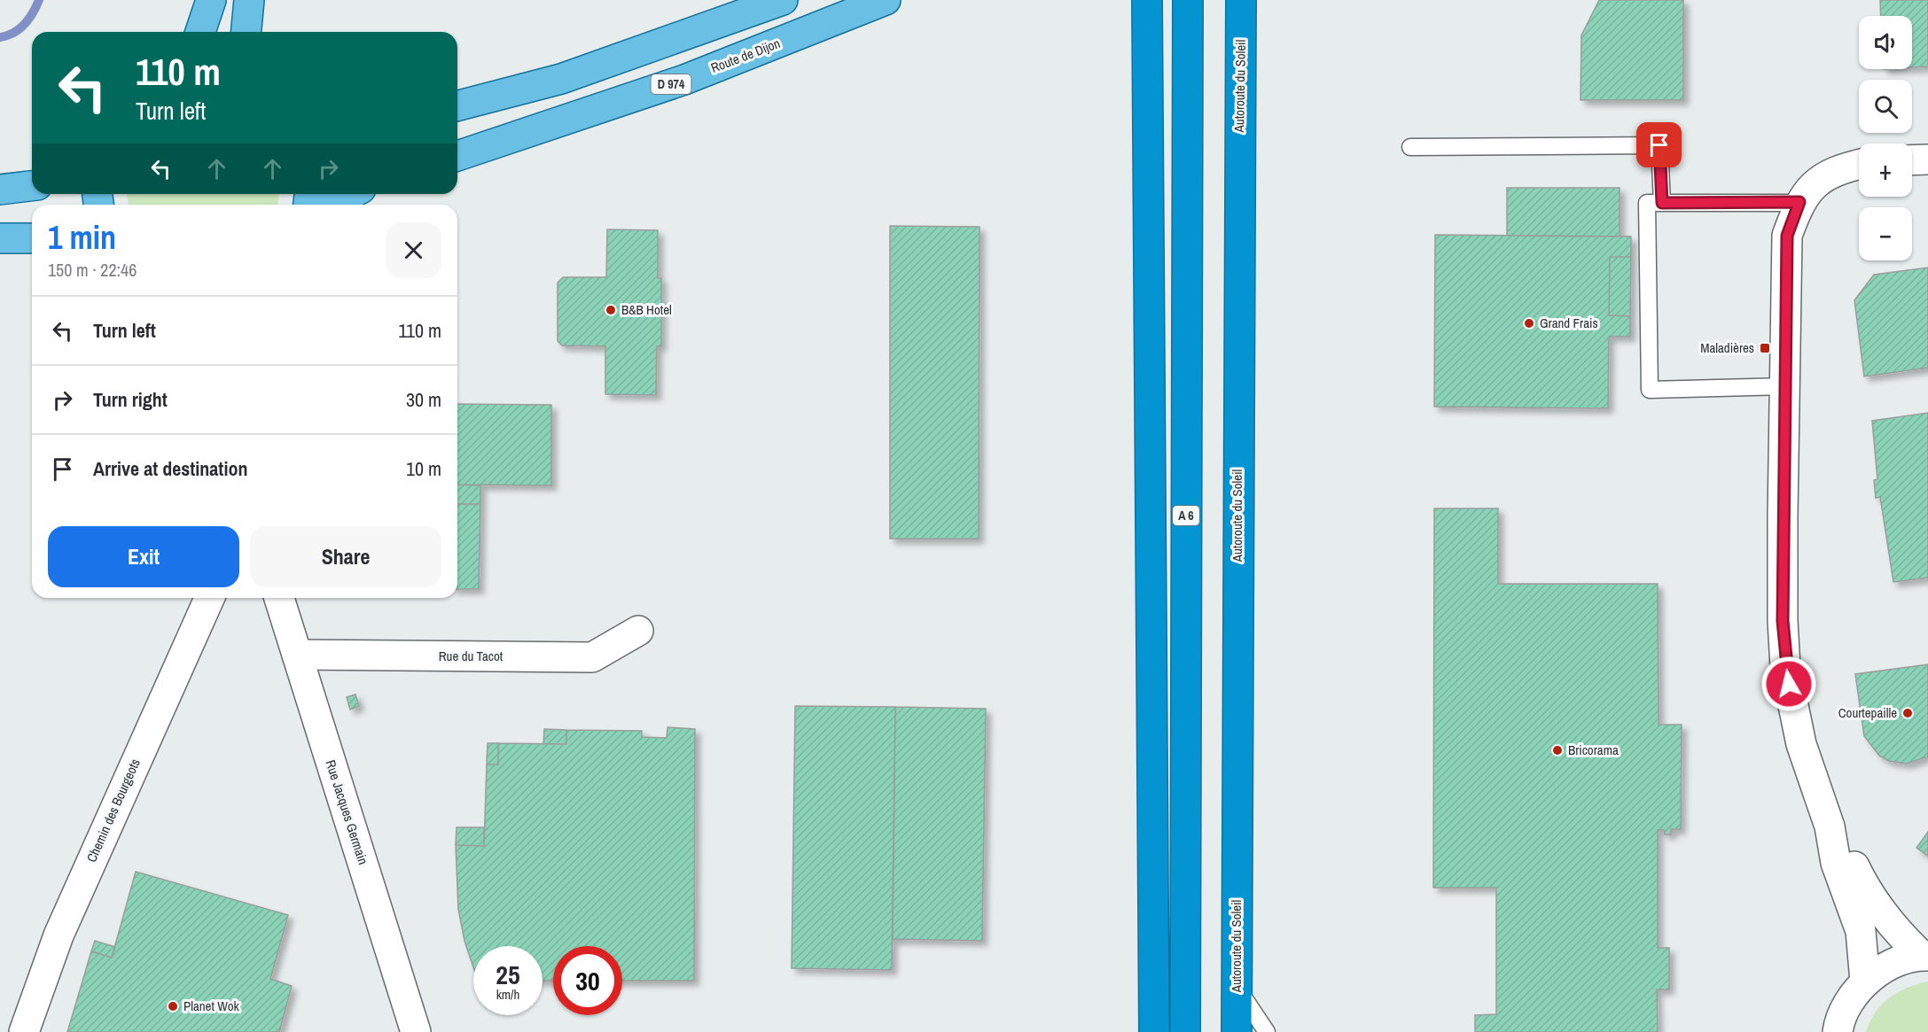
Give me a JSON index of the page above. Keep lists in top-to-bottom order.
{
  "streets": {
    "highway": ["Autoroute du Soleil", "A 6"],
    "main road": ["Route de Dijon", "D 974"],
    "street": ["Rue du Tacot", "Chemin des Bourgeots", "Rue Jacques Germain"]
  },
  "crossings": [
    ["Rue du Tacot", "Rue Jacques Germain"]
  ],
  "places": {
    "other": [
      "B&B Hotel",
      "Grand Frais",
      "Courtepaille",
      "Bricorama",
      "Planet Wok"
    ],
    "transit": ["Maladières"]
  },
  "page": {
    "map_buttons": ["+", "−"],
    "turn": ["110 m", "Turn left"],
    "heading": ["1 min", "150 m · 22:46"],
    "list": [
      {
        "name": "Turn left",
        "value": "110 m"
      },
      {
        "name": "Turn right",
        "value": "30 m"
      },
      {
        "name": "Arrive at destination",
        "value": "10 m"
      }
    ],
    "buttons": ["Exit", "Share"],
    "speed": "25 km/h",
    "limit": "30"
  }
}
